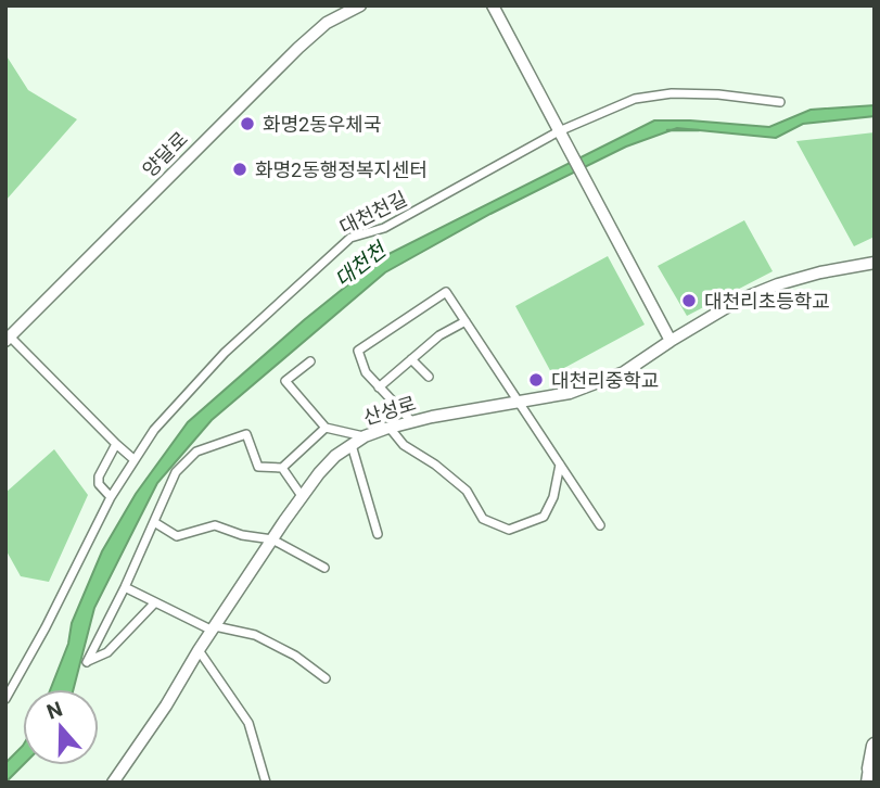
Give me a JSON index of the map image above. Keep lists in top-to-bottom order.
{
  "streets": {
    "main road": ["양달로", "산성로"],
    "street": ["대천천길"]
  },
  "water": ["대천천"],
  "places": [
    "화명2동우체국",
    "화명2동행정복지센터",
    "대천리초등학교",
    "대천리중학교"
  ],
  "north": "top"
}
